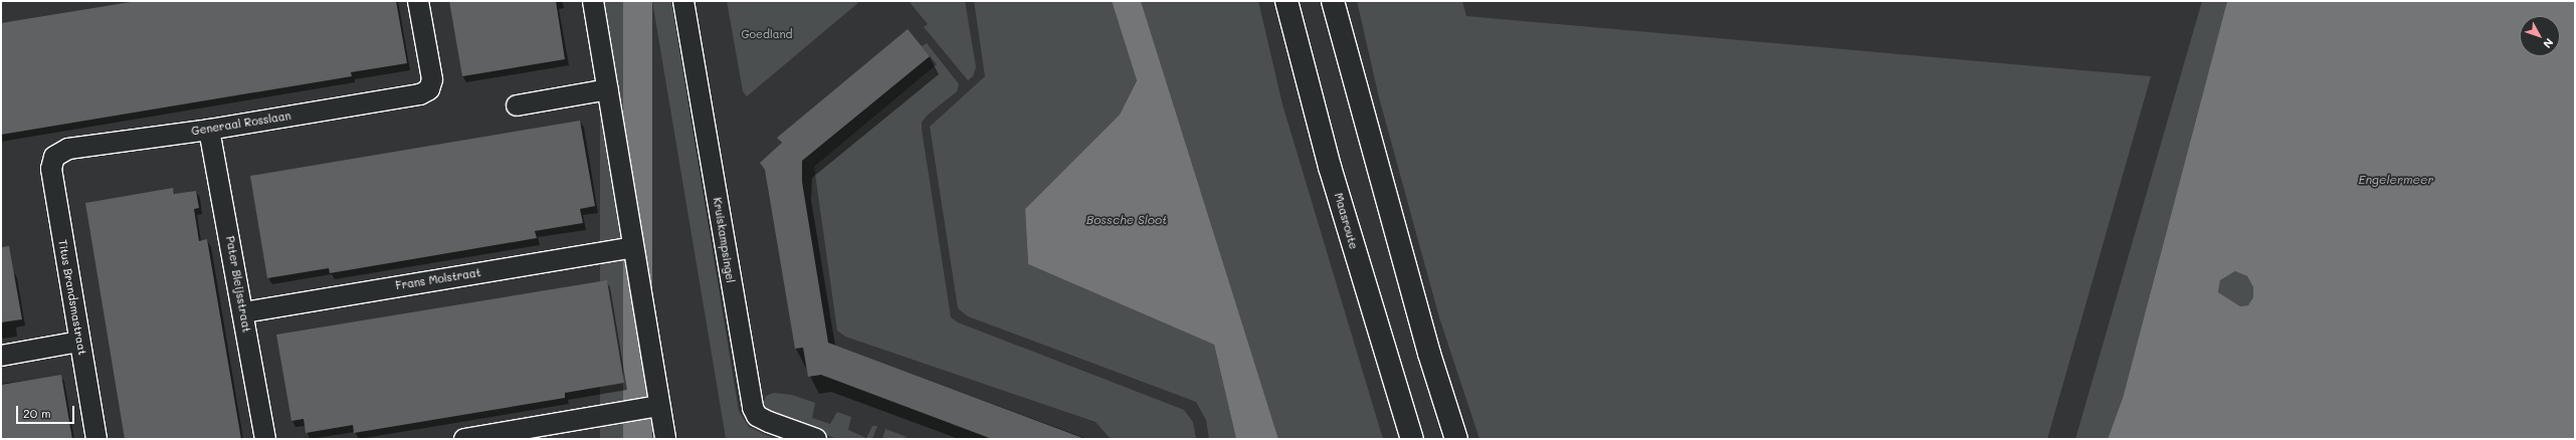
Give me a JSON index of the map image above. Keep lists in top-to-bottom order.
{
  "streets": {
    "highway": ["Maasroute"],
    "street": [
      "Generaal Rosslaan",
      "Kruiskampsingel",
      "Frans Molstraat",
      "Pater Bleijsstraat",
      "Titus Brandsmastraat"
    ]
  },
  "crossings": [
    ["Generaal Rosslaan", "Pater Bleijsstraat"],
    ["Generaal Rosslaan", "Titus Brandsmastraat"],
    ["Frans Molstraat", "Pater Bleijsstraat"]
  ],
  "water": ["Engelermeer", "Bossche Sloot"],
  "parks": ["Goedland"],
  "scale_bar": "20 m",
  "north": "bottom right"
}
